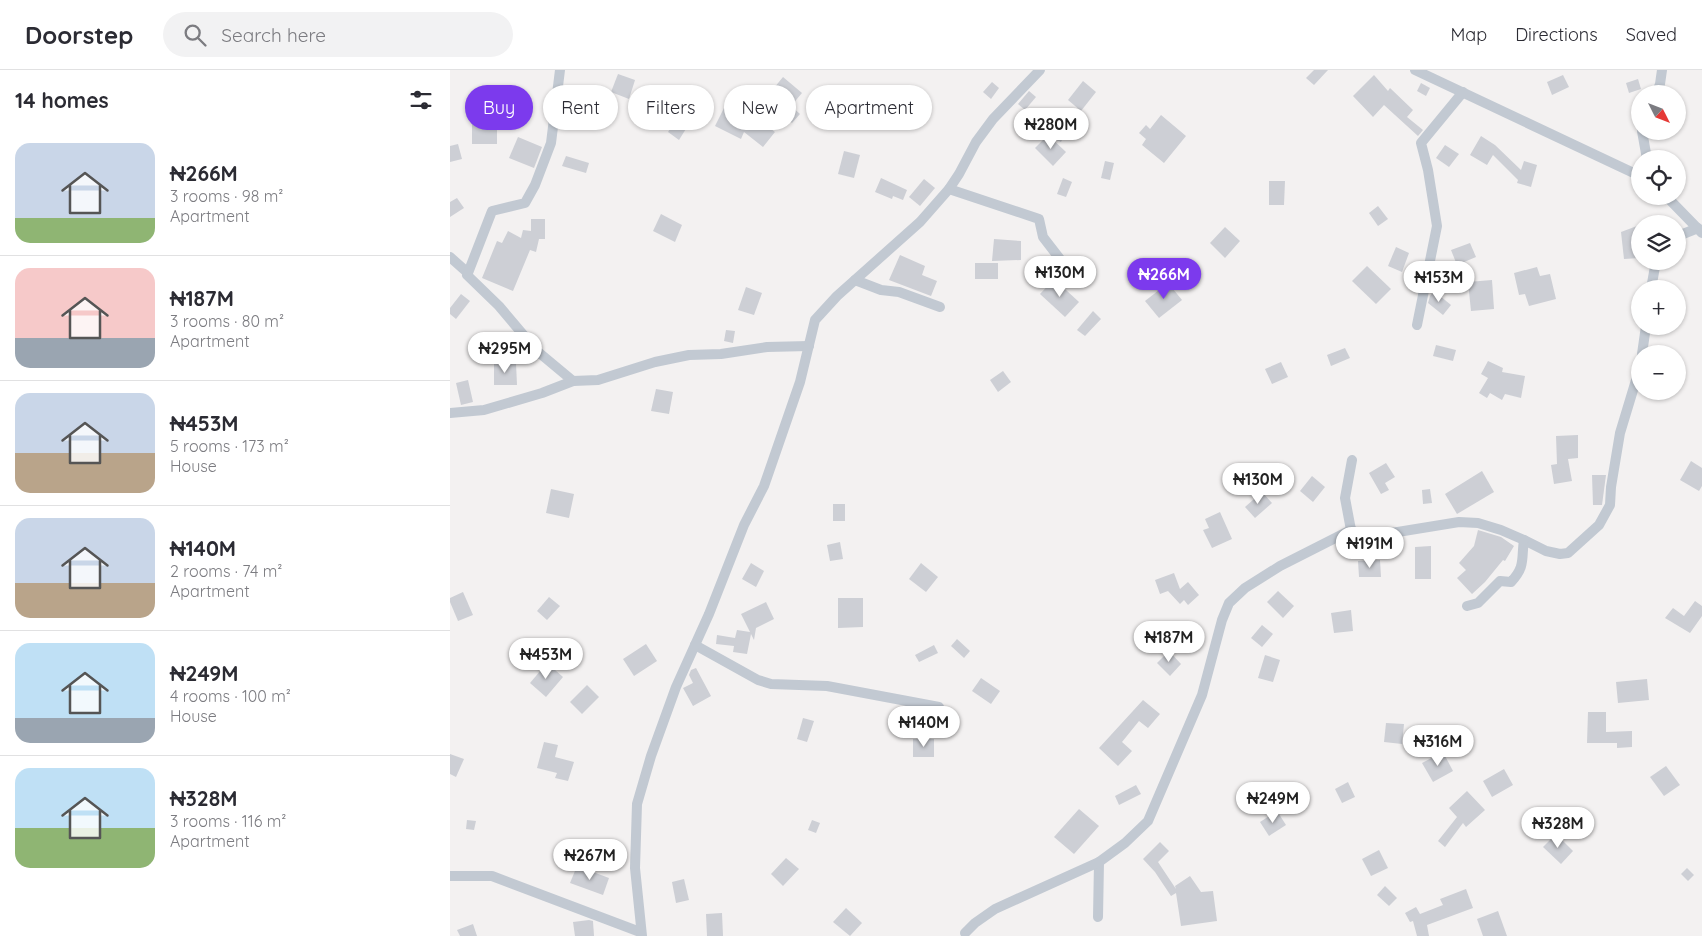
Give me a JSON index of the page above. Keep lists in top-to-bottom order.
{
  "north": "bottom right",
  "page": {
    "header": "Doorstep",
    "search": "Search here",
    "nav": ["Map", "Directions", "Saved"],
    "heading": "14 homes",
    "map_buttons": ["+", "−"],
    "chip": [
      "Buy",
      "Rent",
      "Filters",
      "New",
      "Apartment"
    ],
    "price": [
      "₦280M",
      "₦130M",
      "₦266M",
      "₦153M",
      "₦295M",
      "₦130M",
      "₦191M",
      "₦187M",
      "₦453M",
      "₦140M",
      "₦316M",
      "₦249M",
      "₦328M",
      "₦267M"
    ],
    "list": [
      {
        "name": "₦266M",
        "note": "3 rooms · 98 m² · Apartment"
      },
      {
        "name": "₦187M",
        "note": "3 rooms · 80 m² · Apartment"
      },
      {
        "name": "₦453M",
        "note": "5 rooms · 173 m² · House"
      },
      {
        "name": "₦140M",
        "note": "2 rooms · 74 m² · Apartment"
      },
      {
        "name": "₦249M",
        "note": "4 rooms · 100 m² · House"
      },
      {
        "name": "₦328M",
        "note": "3 rooms · 116 m² · Apartment"
      }
    ]
  }
}
